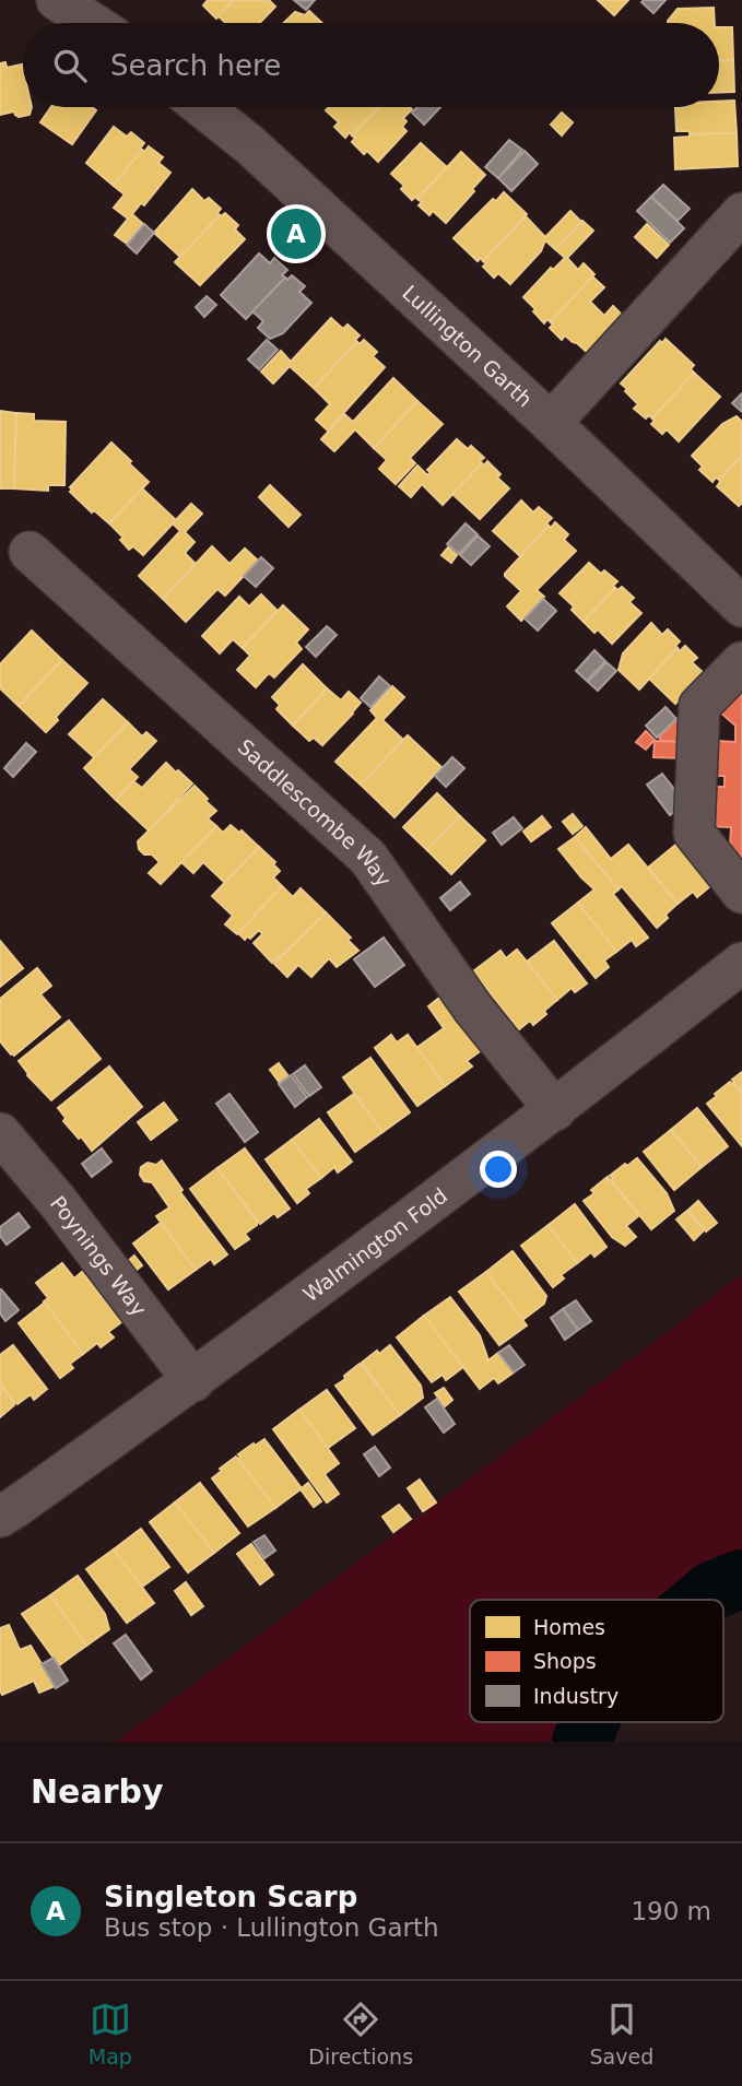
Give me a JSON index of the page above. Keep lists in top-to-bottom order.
{
  "streets": {
    "street": [
      "Lullington Garth",
      "Saddlescombe Way",
      "Walmington Fold",
      "Poynings Way"
    ]
  },
  "crossings": [
    ["Saddlescombe Way", "Walmington Fold"],
    ["Walmington Fold", "Poynings Way"]
  ],
  "legend": ["Homes", "Shops", "Industry"],
  "page": {
    "search": "Search here",
    "pins": "A",
    "heading": "Nearby",
    "list": [
      {
        "mark": "A",
        "name": "Singleton Scarp",
        "note": "Bus stop · Lullington Garth",
        "value": "190 m"
      }
    ],
    "nav": ["Map", "Directions", "Saved"]
  }
}
